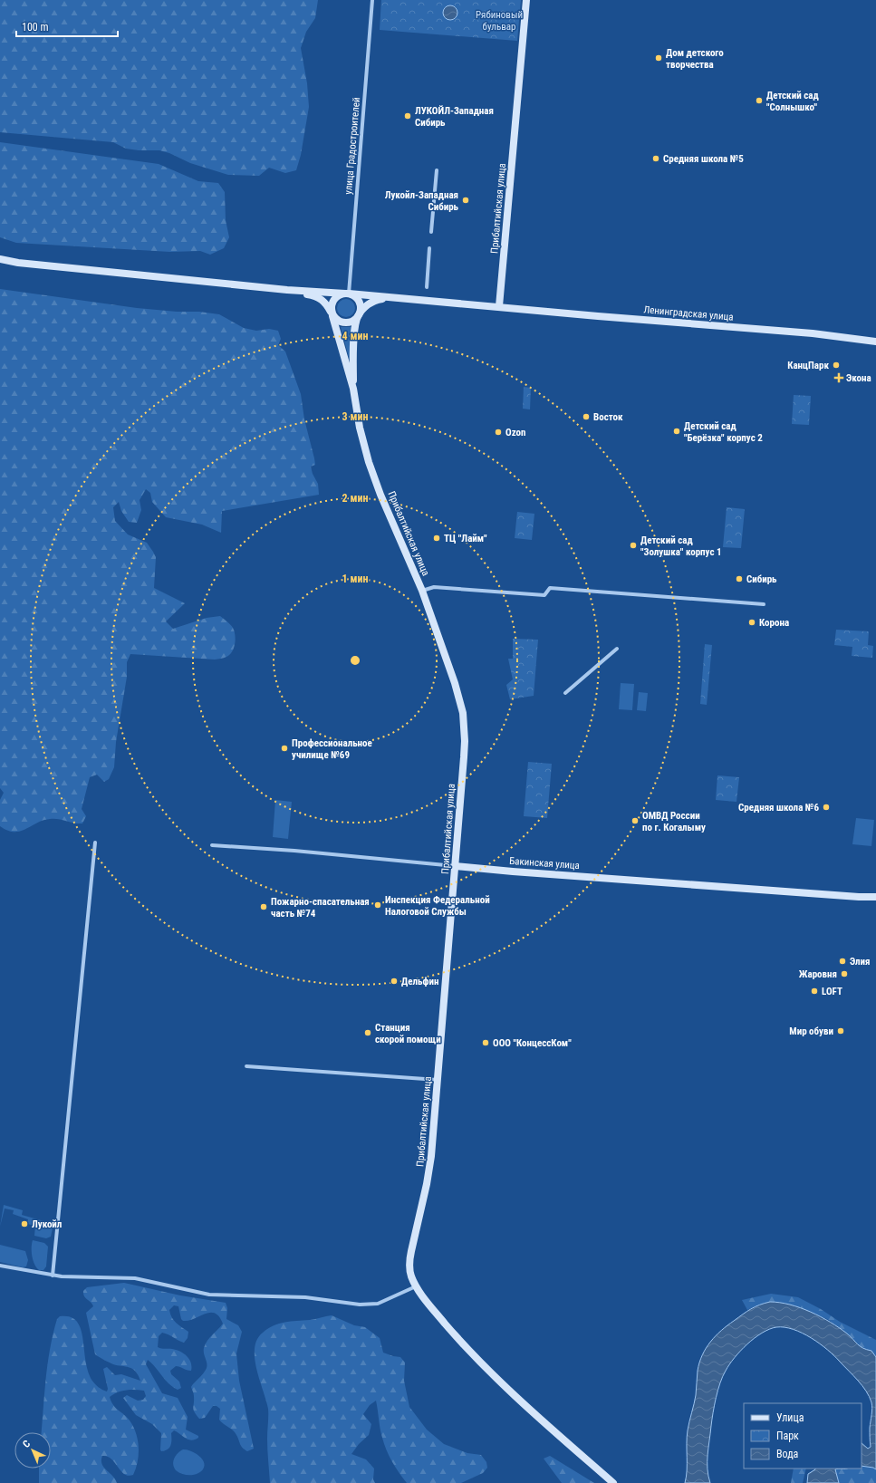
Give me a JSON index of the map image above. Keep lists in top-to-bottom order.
{
  "streets": {
    "street": [
      "улица Градостроителей",
      "Прибалтийская улица",
      "Ленинградская улица",
      "Бакинская улица"
    ]
  },
  "crossings": [
    ["улица Градостроителей", "Прибалтийская улица"],
    ["Прибалтийская улица", "Ленинградская улица"],
    ["Прибалтийская улица", "Бакинская улица"]
  ],
  "parks": ["Рябиновый бульвар"],
  "places": {
    "other": [
      "Дом детского творчества",
      "Детский сад \"Солнышко\"",
      "ЛУКОЙЛ-Западная Сибирь",
      "Средняя школа №5",
      "Лукойл-Западная Сибирь",
      "КанцПарк",
      "Восток",
      "Детский сад \"Берёзка\" корпус 2",
      "Ozon",
      "ТЦ \"Лайм\"",
      "Детский сад \"Золушка\" корпус 1",
      "Сибирь",
      "Корона",
      "Профессиональное училище №69",
      "Средняя школа №6",
      "ОМВД России по г. Когалыму",
      "Инспекция Федеральной Налоговой Службы",
      "Пожарно-спасательная часть №74",
      "Элия",
      "Жаровня",
      "Дельфин",
      "LOFT",
      "Мир обуви",
      "Станция скорой помощи",
      "ООО \"КонцессКом\"",
      "Лукойл"
    ],
    "health": ["Экона"]
  },
  "legend": ["Улица", "Парк", "Вода"],
  "scale_bar": "100 m",
  "north": "top left",
  "rings": [
    "4 мин",
    "3 мин",
    "2 мин",
    "1 мин"
  ]
}
